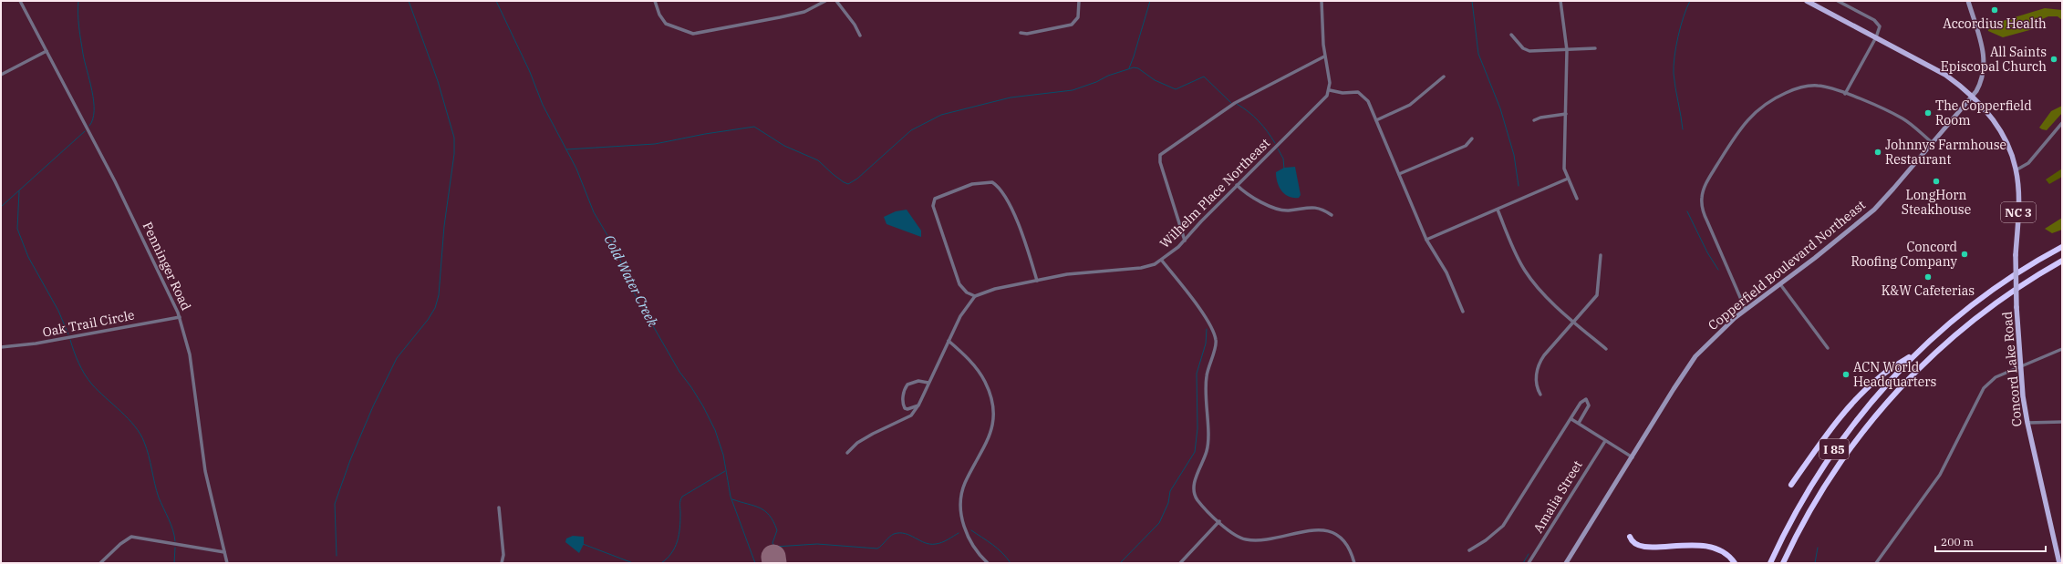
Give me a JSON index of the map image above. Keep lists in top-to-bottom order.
{
  "streets": {
    "highway": ["I 85"],
    "main road": ["NC 3", "Copperfield Boulevard Northeast", "Concord Lake Road"],
    "street": [
      "Wilhelm Place Northeast",
      "Penninger Road",
      "Oak Trail Circle",
      "Amalia Street"
    ]
  },
  "crossings": [
    ["NC 3", "Copperfield Boulevard Northeast"],
    ["NC 3", "Concord Lake Road"],
    ["Penninger Road", "Oak Trail Circle"]
  ],
  "water": ["Cold Water Creek"],
  "places": [
    "Accordius Health",
    "All Saints Episcopal Church",
    "The Copperfield Room",
    "Johnnys Farmhouse Restaurant",
    "LongHorn Steakhouse",
    "Concord Roofing Company",
    "K&W Cafeterias",
    "ACN World Headquarters"
  ],
  "scale_bar": "200 m"
}
